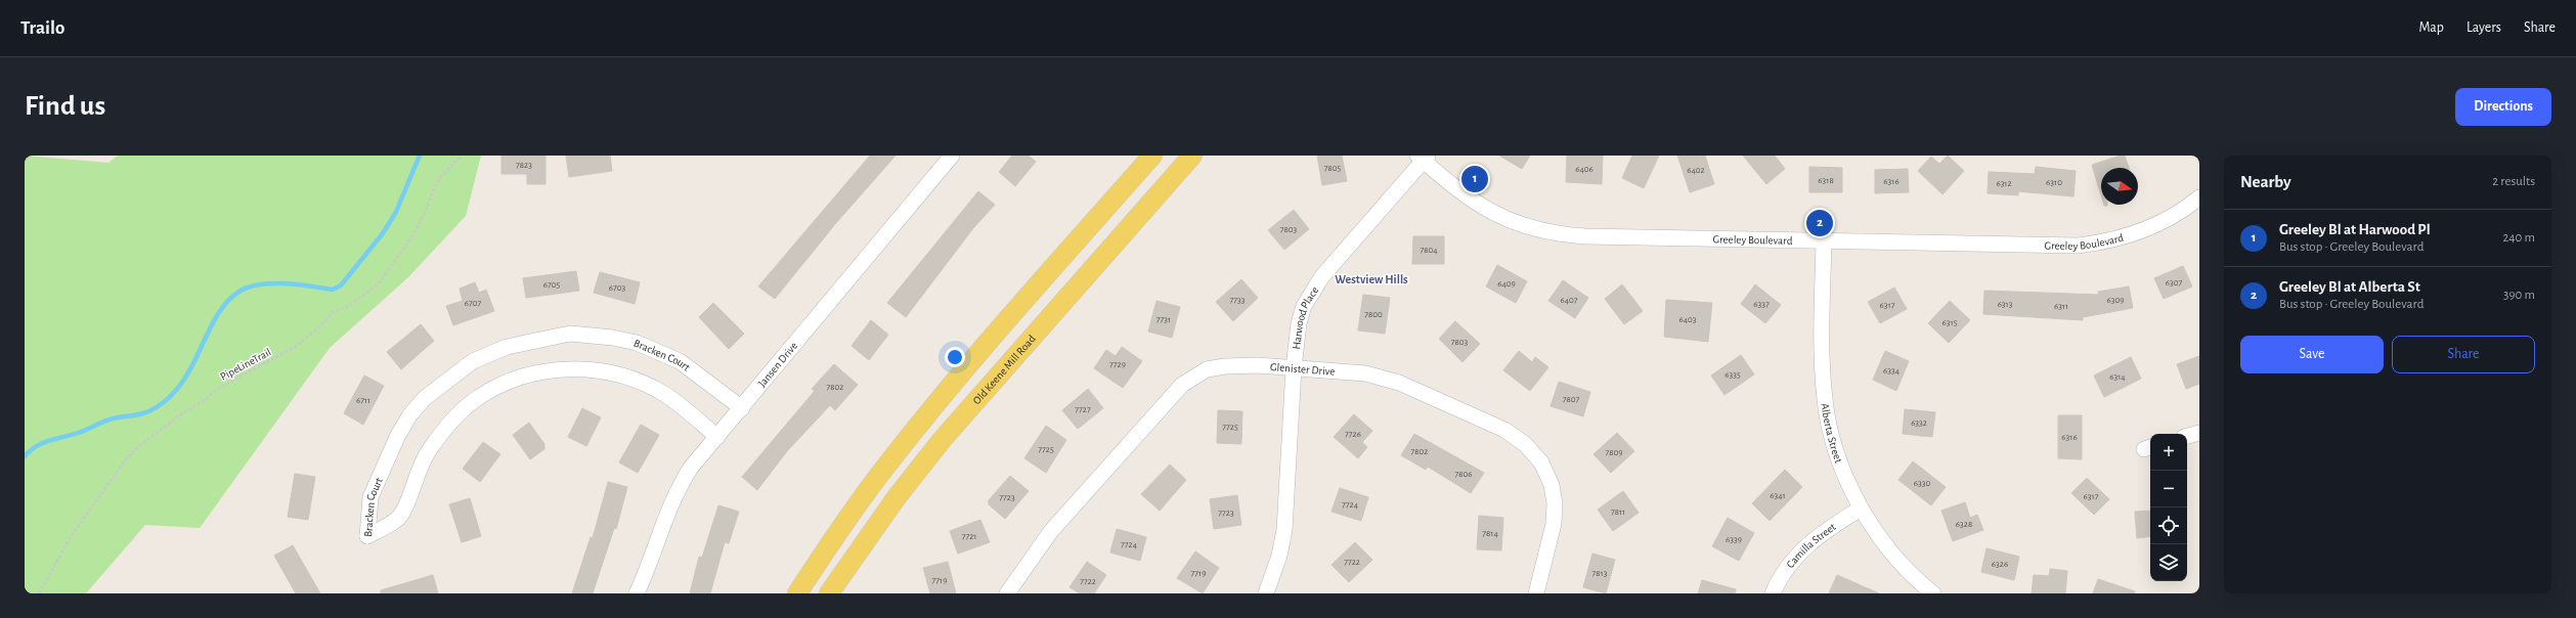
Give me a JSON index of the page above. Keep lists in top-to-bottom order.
{
  "streets": {
    "main road": ["Old Keene Mill Road"],
    "street": [
      "Greeley Boulevard",
      "Harwood Place",
      "Bracken Court",
      "Jansen Drive",
      "Glenister Drive",
      "Alberta Street",
      "Camilla Street"
    ],
    "path": ["PipeLineTrail"]
  },
  "crossings": [
    ["Greeley Boulevard", "Harwood Place"],
    ["Greeley Boulevard", "Alberta Street"],
    ["Harwood Place", "Glenister Drive"],
    ["Bracken Court", "Jansen Drive"],
    ["Alberta Street", "Camilla Street"]
  ],
  "districts": ["Westview Hills"],
  "house_numbers": [
    "7823",
    "7805",
    "6406",
    "6402",
    "6318",
    "6316",
    "6310",
    "6312",
    "7803",
    "7804",
    "6307",
    "6409",
    "6705",
    "6703",
    "7733",
    "6407",
    "6309",
    "6707",
    "6337",
    "6313",
    "6317",
    "6311",
    "7800",
    "7731",
    "6403",
    "6315",
    "7803",
    "7729",
    "6334",
    "6335",
    "6314",
    "7802",
    "7807",
    "6711",
    "7727",
    "6332",
    "7725",
    "7726",
    "6316",
    "7725",
    "7802",
    "7809",
    "7806",
    "6330",
    "6341",
    "6317",
    "7723",
    "7724",
    "7811",
    "7723",
    "6328",
    "7814",
    "7721",
    "6339",
    "7724",
    "7722",
    "6326",
    "7719",
    "7813",
    "7719",
    "7722"
  ],
  "north": "right",
  "page": {
    "header": "Trailo",
    "nav": ["Map", "Layers", "Share"],
    "buttons": [
      "Directions",
      ["Save", "Share"]
    ],
    "title": "Find us",
    "heading": ["Nearby", "2 results"],
    "pins": ["1", "2"],
    "list": [
      {
        "mark": "1",
        "name": "Greeley Bl at Harwood Pl",
        "note": "Bus stop · Greeley Boulevard",
        "value": "240 m"
      },
      {
        "mark": "2",
        "name": "Greeley Bl at Alberta St",
        "note": "Bus stop · Greeley Boulevard",
        "value": "390 m"
      }
    ],
    "map_buttons": ["+", "−"]
  }
}
